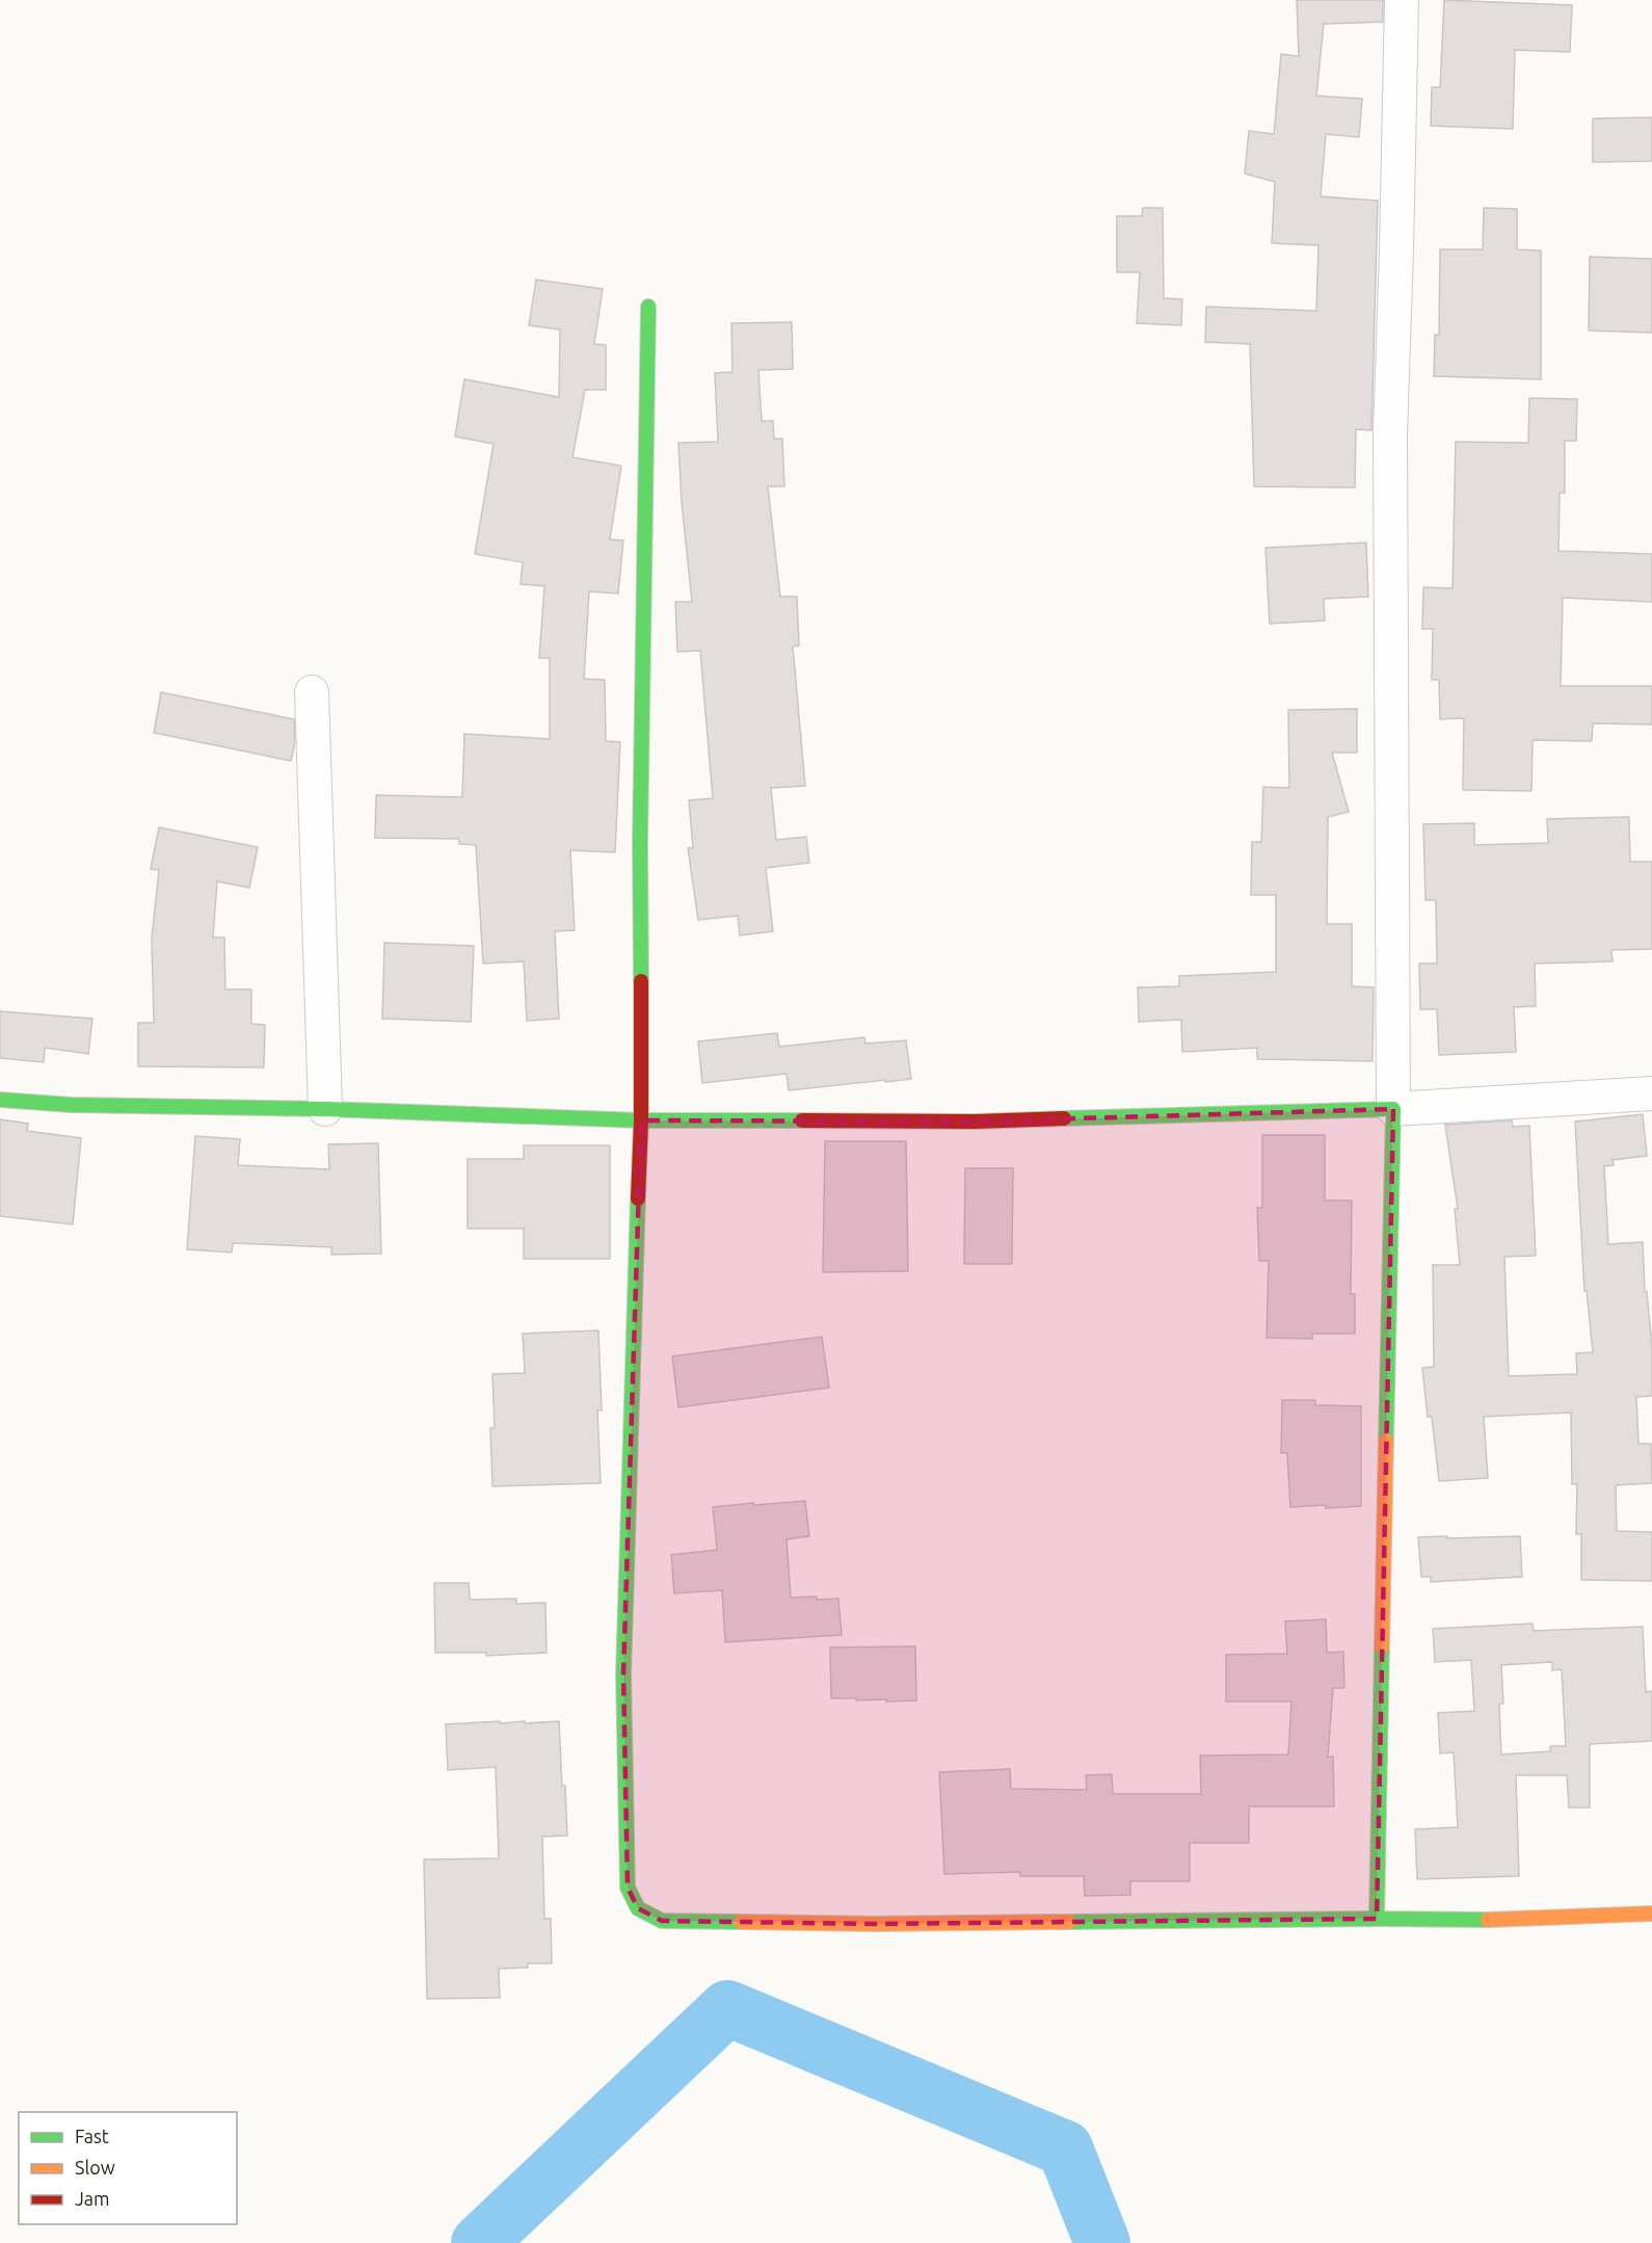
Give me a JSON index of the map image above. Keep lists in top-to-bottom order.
{
  "legend": ["Fast", "Slow", "Jam"]
}
